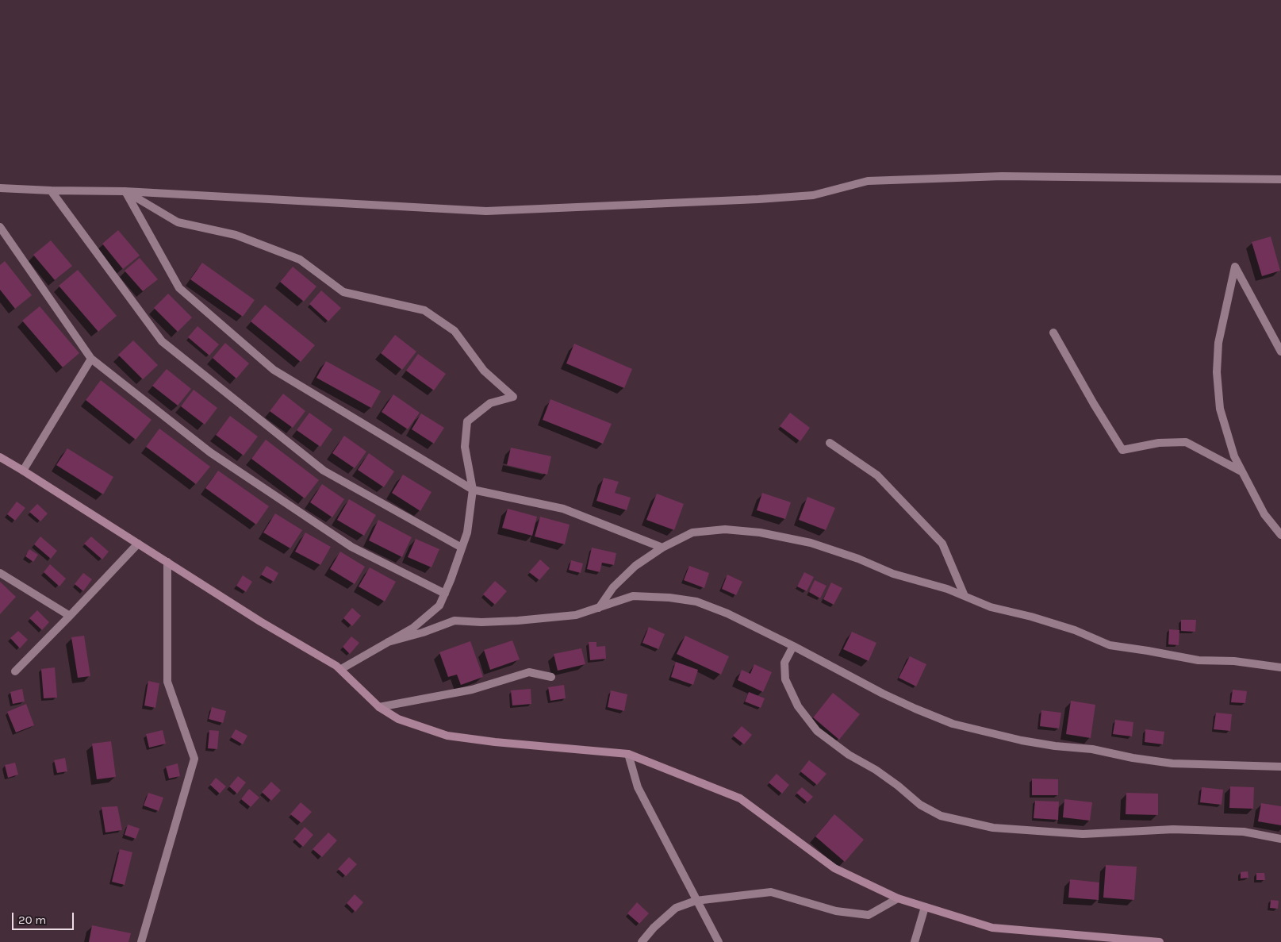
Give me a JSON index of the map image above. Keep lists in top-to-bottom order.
{
  "scale_bar": "20 m"
}
